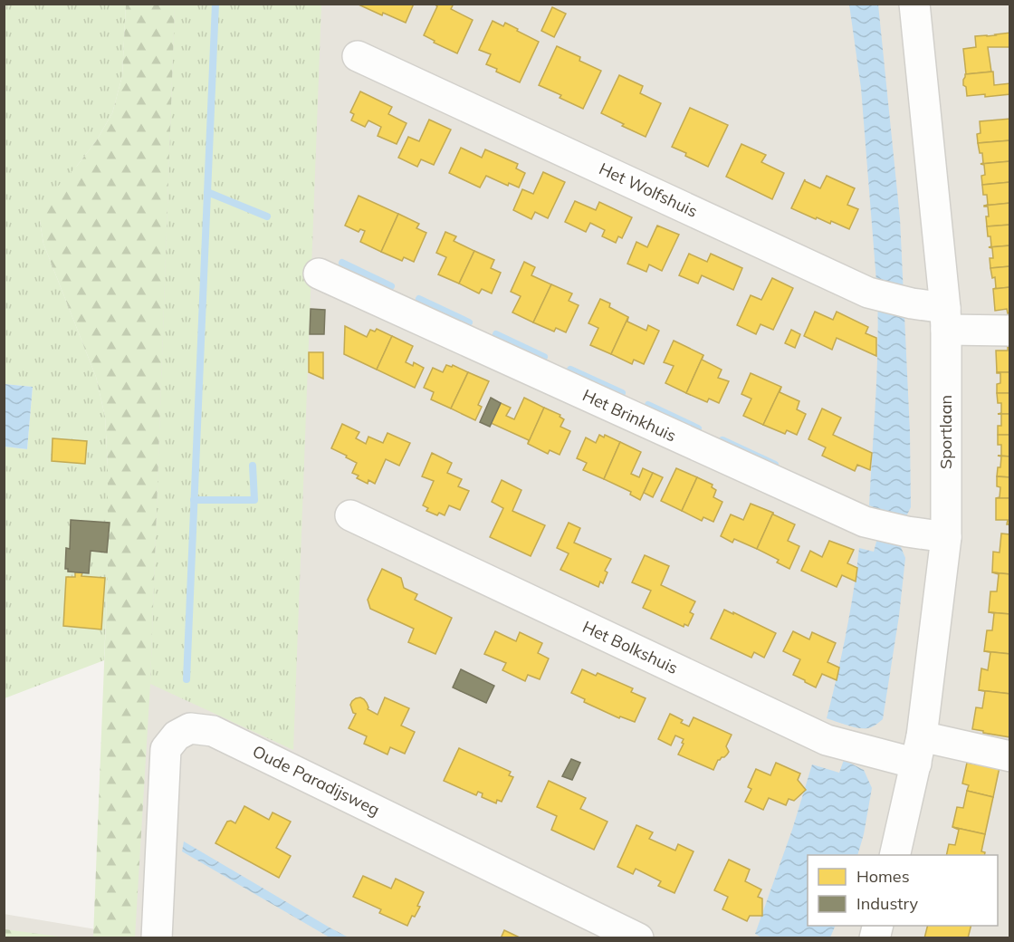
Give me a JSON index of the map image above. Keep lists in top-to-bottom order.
{
  "streets": {
    "street": [
      "Het Wolfshuis",
      "Het Brinkhuis",
      "Sportlaan",
      "Het Bolkshuis",
      "Oude Paradijsweg"
    ]
  },
  "crossings": [
    ["Het Wolfshuis", "Sportlaan"],
    ["Het Brinkhuis", "Sportlaan"],
    ["Sportlaan", "Het Bolkshuis"]
  ],
  "legend": ["Homes", "Industry"]
}
